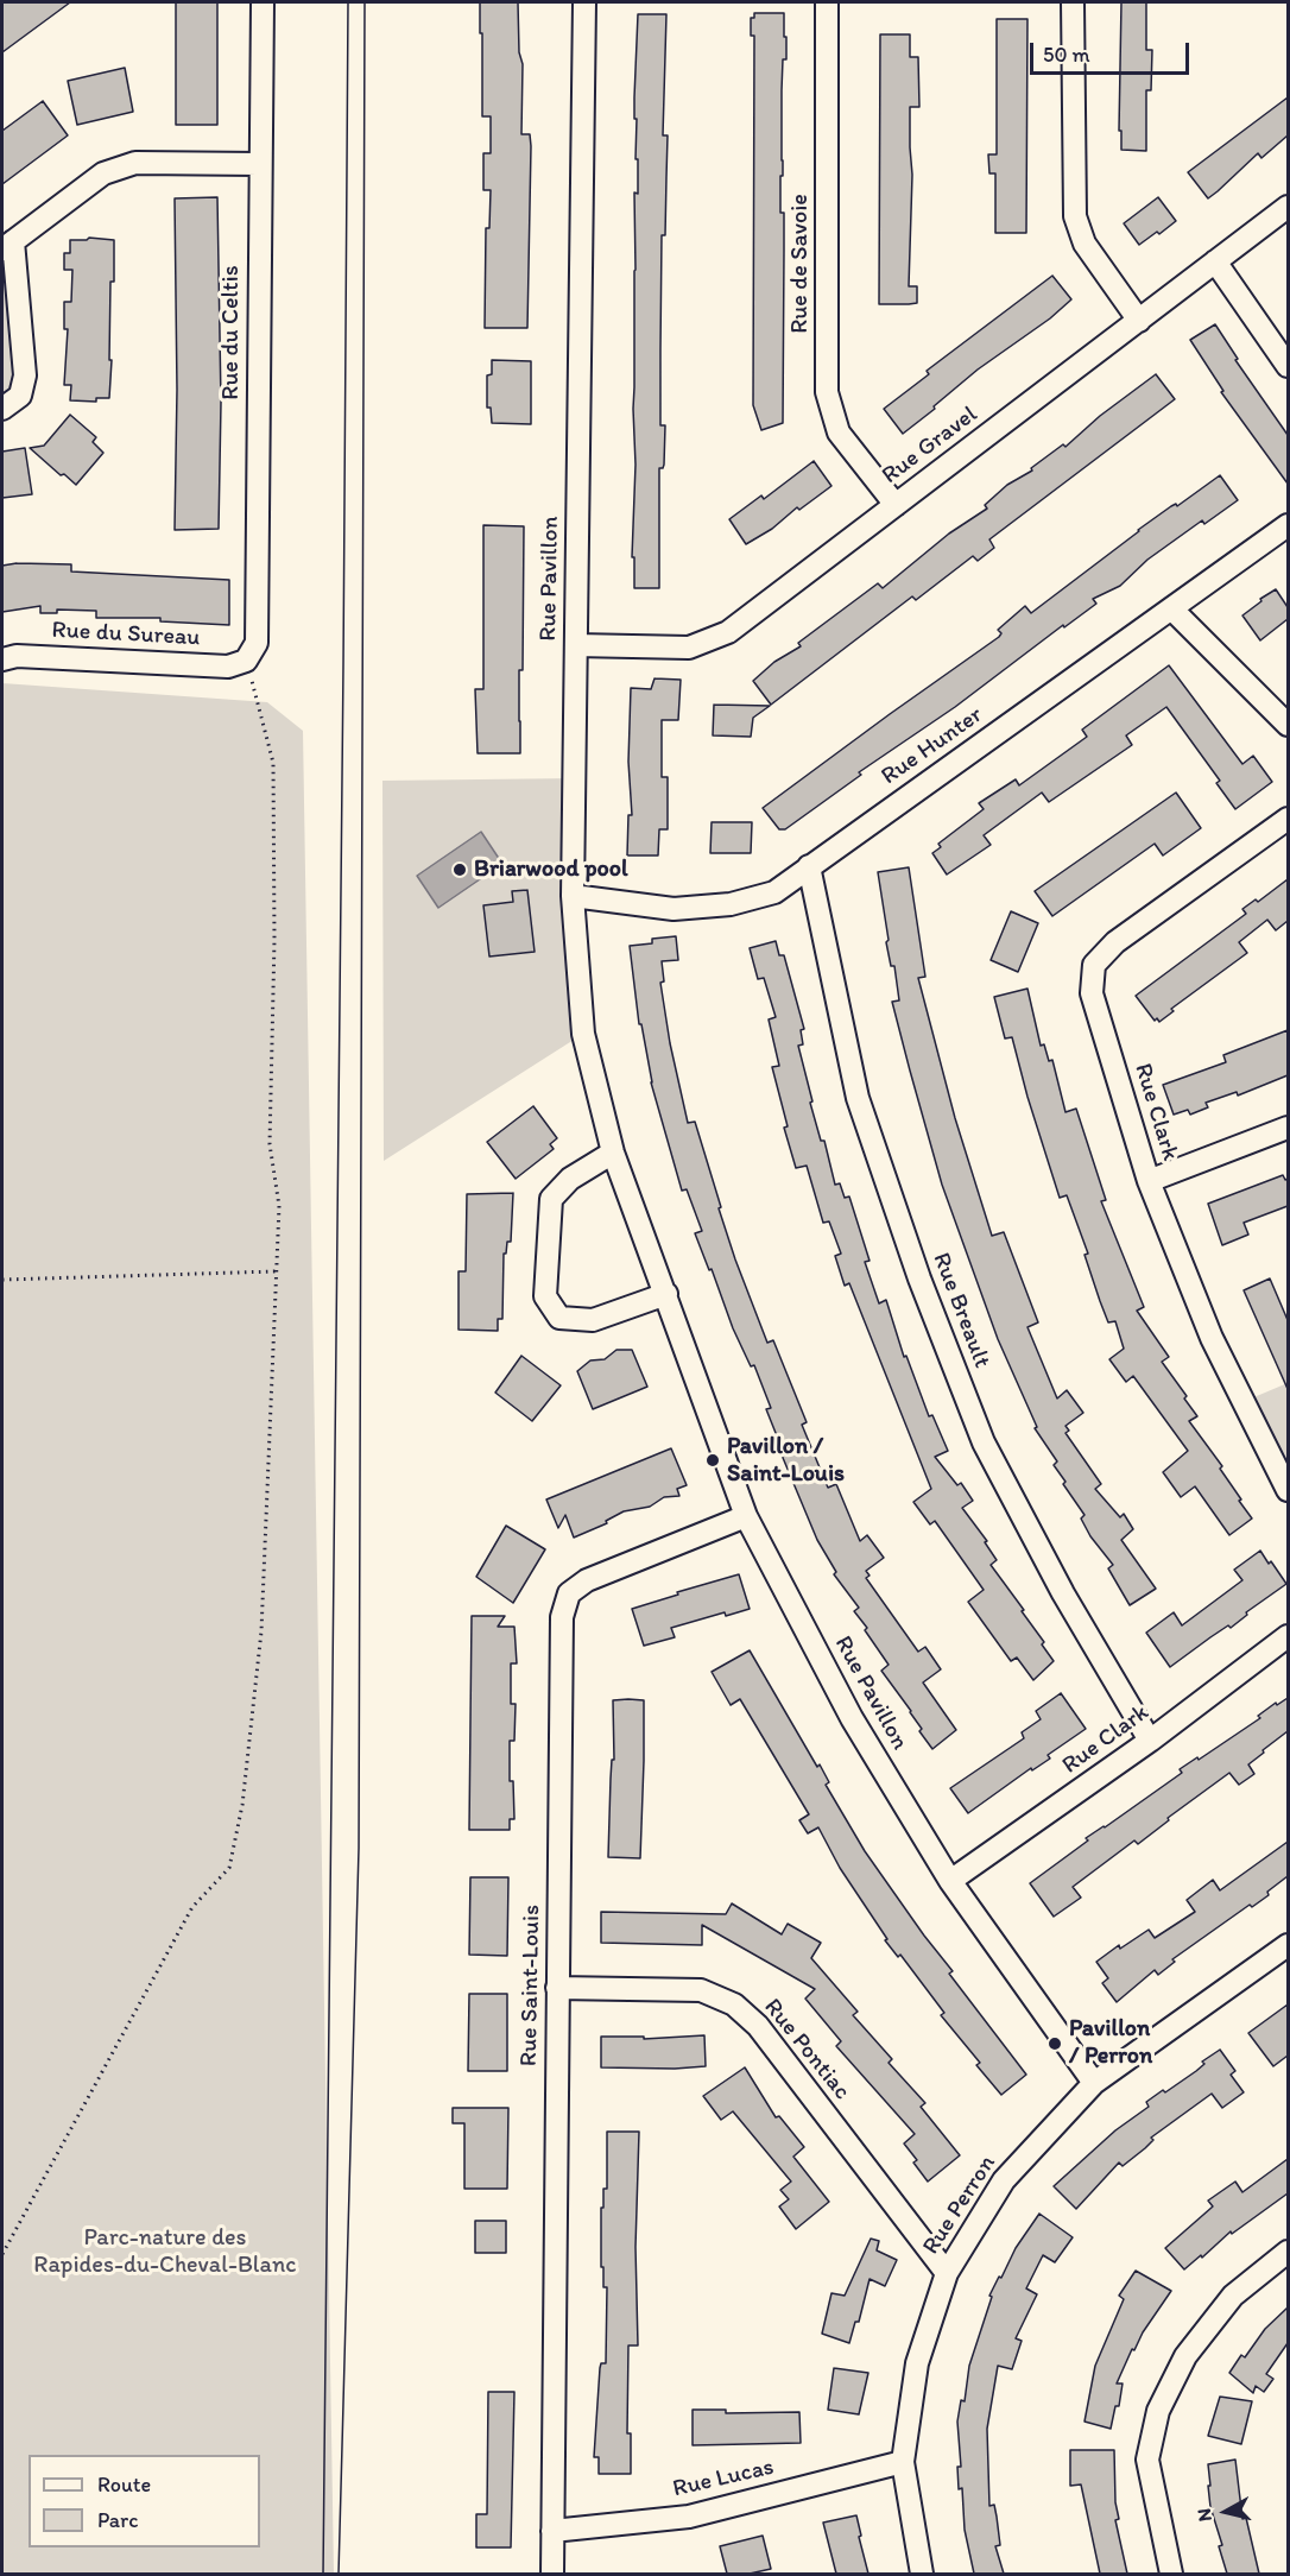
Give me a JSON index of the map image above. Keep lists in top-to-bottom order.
{
  "streets": {
    "street": [
      "Rue de Savoie",
      "Rue du Celtis",
      "Rue Gravel",
      "Rue Pavillon",
      "Rue du Sureau",
      "Rue Hunter",
      "Rue Clark",
      "Rue Breault",
      "Rue Saint-Louis",
      "Rue Pontiac",
      "Rue Perron",
      "Rue Lucas"
    ]
  },
  "crossings": [
    ["Rue de Savoie", "Rue Gravel"],
    ["Rue du Celtis", "Rue du Sureau"],
    ["Rue Gravel", "Rue Pavillon"],
    ["Rue Pavillon", "Rue Hunter"],
    ["Rue Pavillon", "Rue Clark"],
    ["Rue Pavillon", "Rue Saint-Louis"],
    ["Rue Pavillon", "Rue Perron"],
    ["Rue Hunter", "Rue Breault"],
    ["Rue Clark", "Rue Breault"],
    ["Rue Saint-Louis", "Rue Pontiac"],
    ["Rue Saint-Louis", "Rue Lucas"],
    ["Rue Pontiac", "Rue Perron"],
    ["Rue Perron", "Rue Lucas"]
  ],
  "parks": ["Parc-nature des Rapides-du-Cheval-Blanc"],
  "places": ["Briarwood pool", "Pavillon / Saint-Louis", "Pavillon / Perron"],
  "legend": ["Route", "Parc"],
  "scale_bar": "50 m",
  "north": "left"
}
